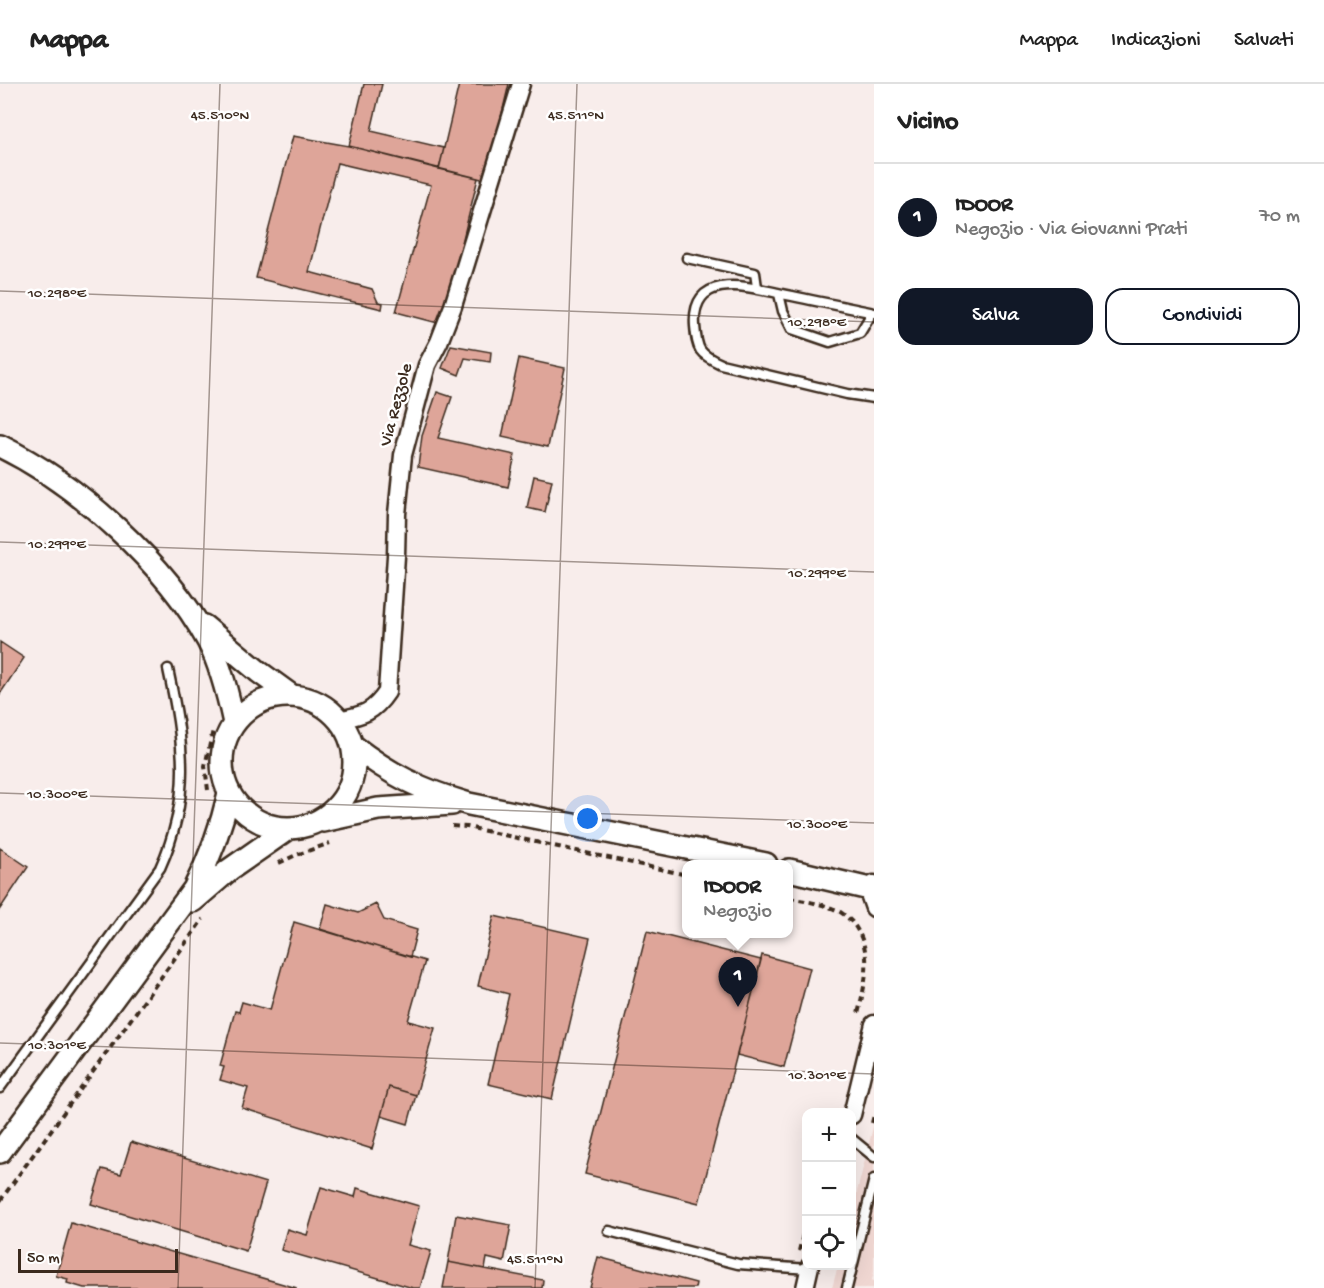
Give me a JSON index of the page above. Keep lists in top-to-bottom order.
{
  "streets": {
    "street": ["Via Rezzole"]
  },
  "scale_bar": "50 m",
  "page": {
    "header": "Mappa",
    "nav": ["Mappa", "Indicazioni", "Salvati"],
    "heading": "Vicino",
    "list": [
      {
        "mark": "1",
        "name": "IDOOR",
        "note": "Negozio · Via Giovanni Prati",
        "value": "70 m"
      }
    ],
    "buttons": ["Salva", "Condividi"],
    "popup": ["IDOOR", "Negozio"],
    "pins": "1",
    "map_buttons": ["+", "−"],
    "scale": "50 m"
  },
  "coordinates": [
    "45.510°N",
    "45.511°N",
    "10.298°E",
    "10.299°E",
    "10.300°E",
    "10.301°E"
  ]
}
